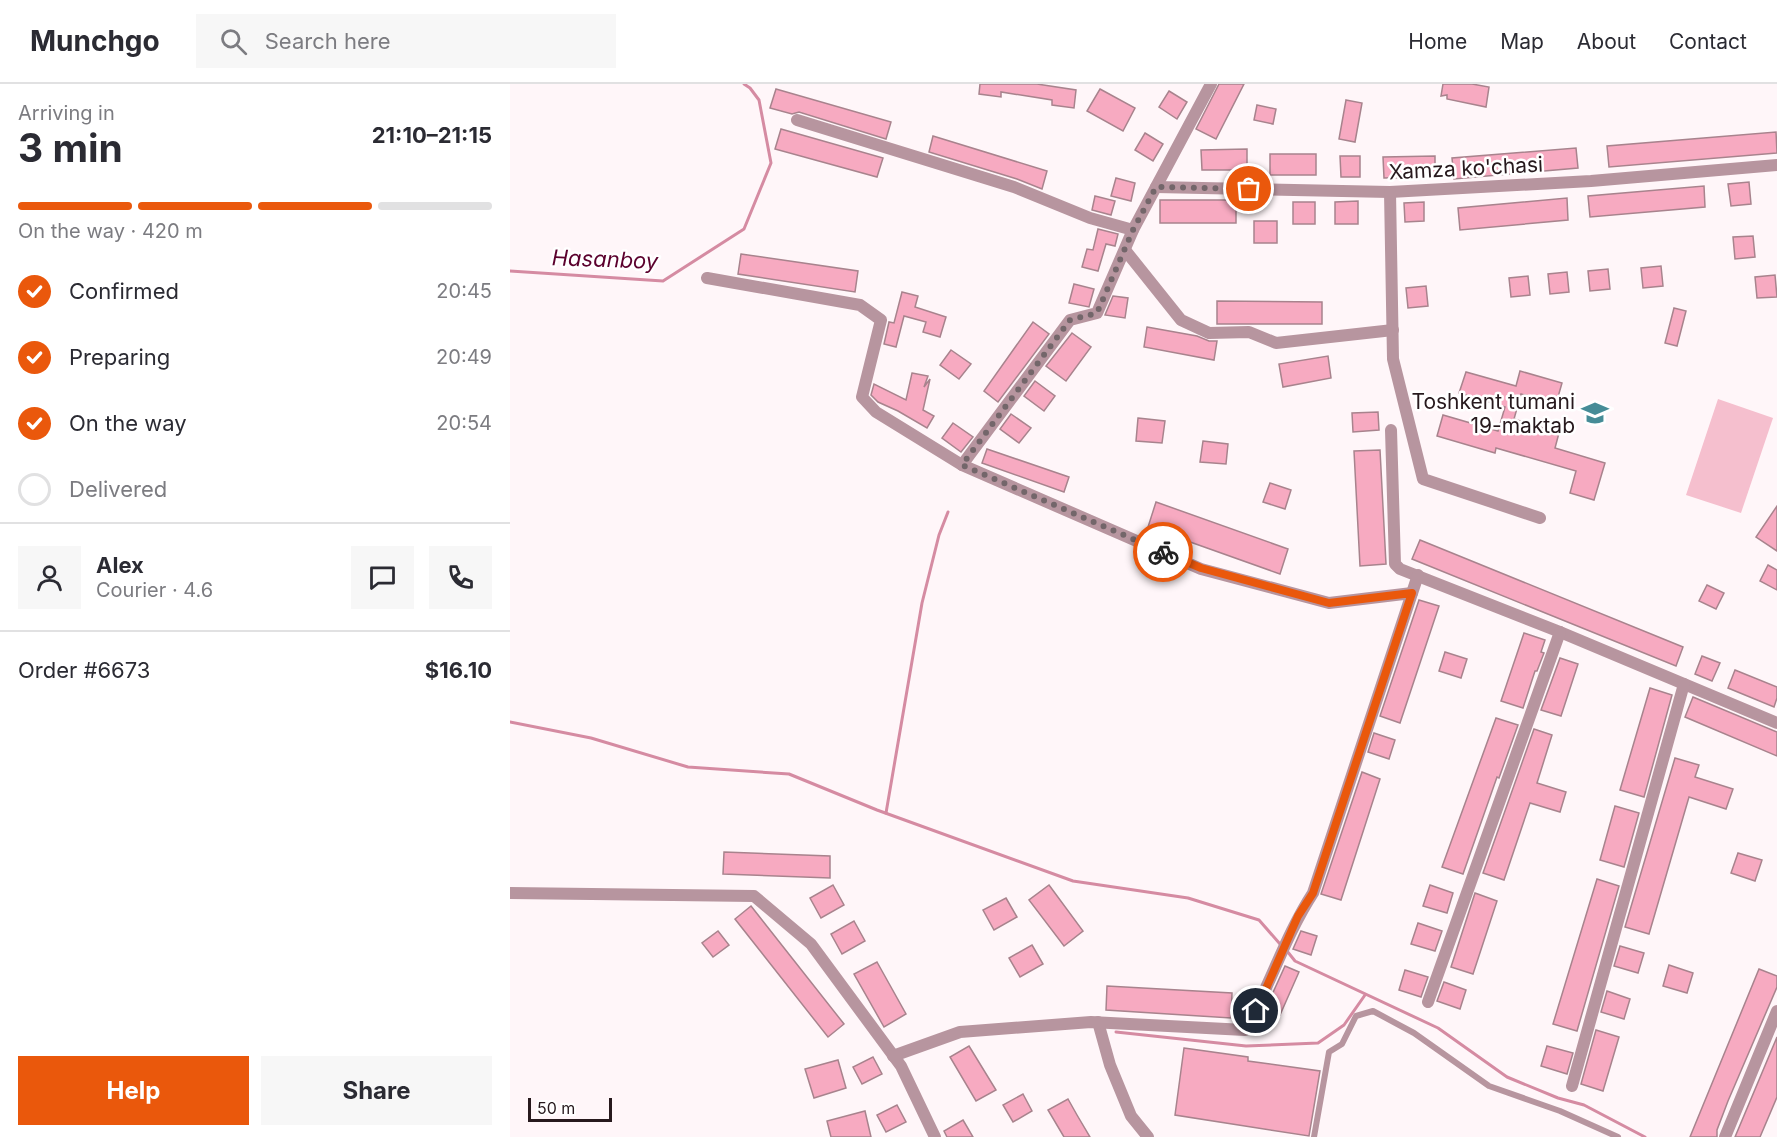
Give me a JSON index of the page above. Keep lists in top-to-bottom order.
{
  "streets": {
    "street": ["Xamza ko'chasi"]
  },
  "water": ["Hasanboy"],
  "places": {
    "school or university": ["Toshkent tumani 19-maktab"]
  },
  "scale_bar": "50 m",
  "page": {
    "header": "Munchgo",
    "search": "Search here",
    "nav": [
      "Home",
      "Map",
      "About",
      "Contact"
    ],
    "heading": ["3 min", "Arriving in", "21:10–21:15"],
    "panel": [
      "Alex",
      "Courier · 4.6",
      "Order #6673",
      "$16.10"
    ],
    "bar": "On the way · 420 m",
    "list": [
      ["Confirmed", "20:45"],
      ["Preparing", "20:49"],
      ["On the way", "20:54"],
      "Delivered"
    ],
    "buttons": ["Help", "Share"],
    "scale": "50 m"
  }
}
